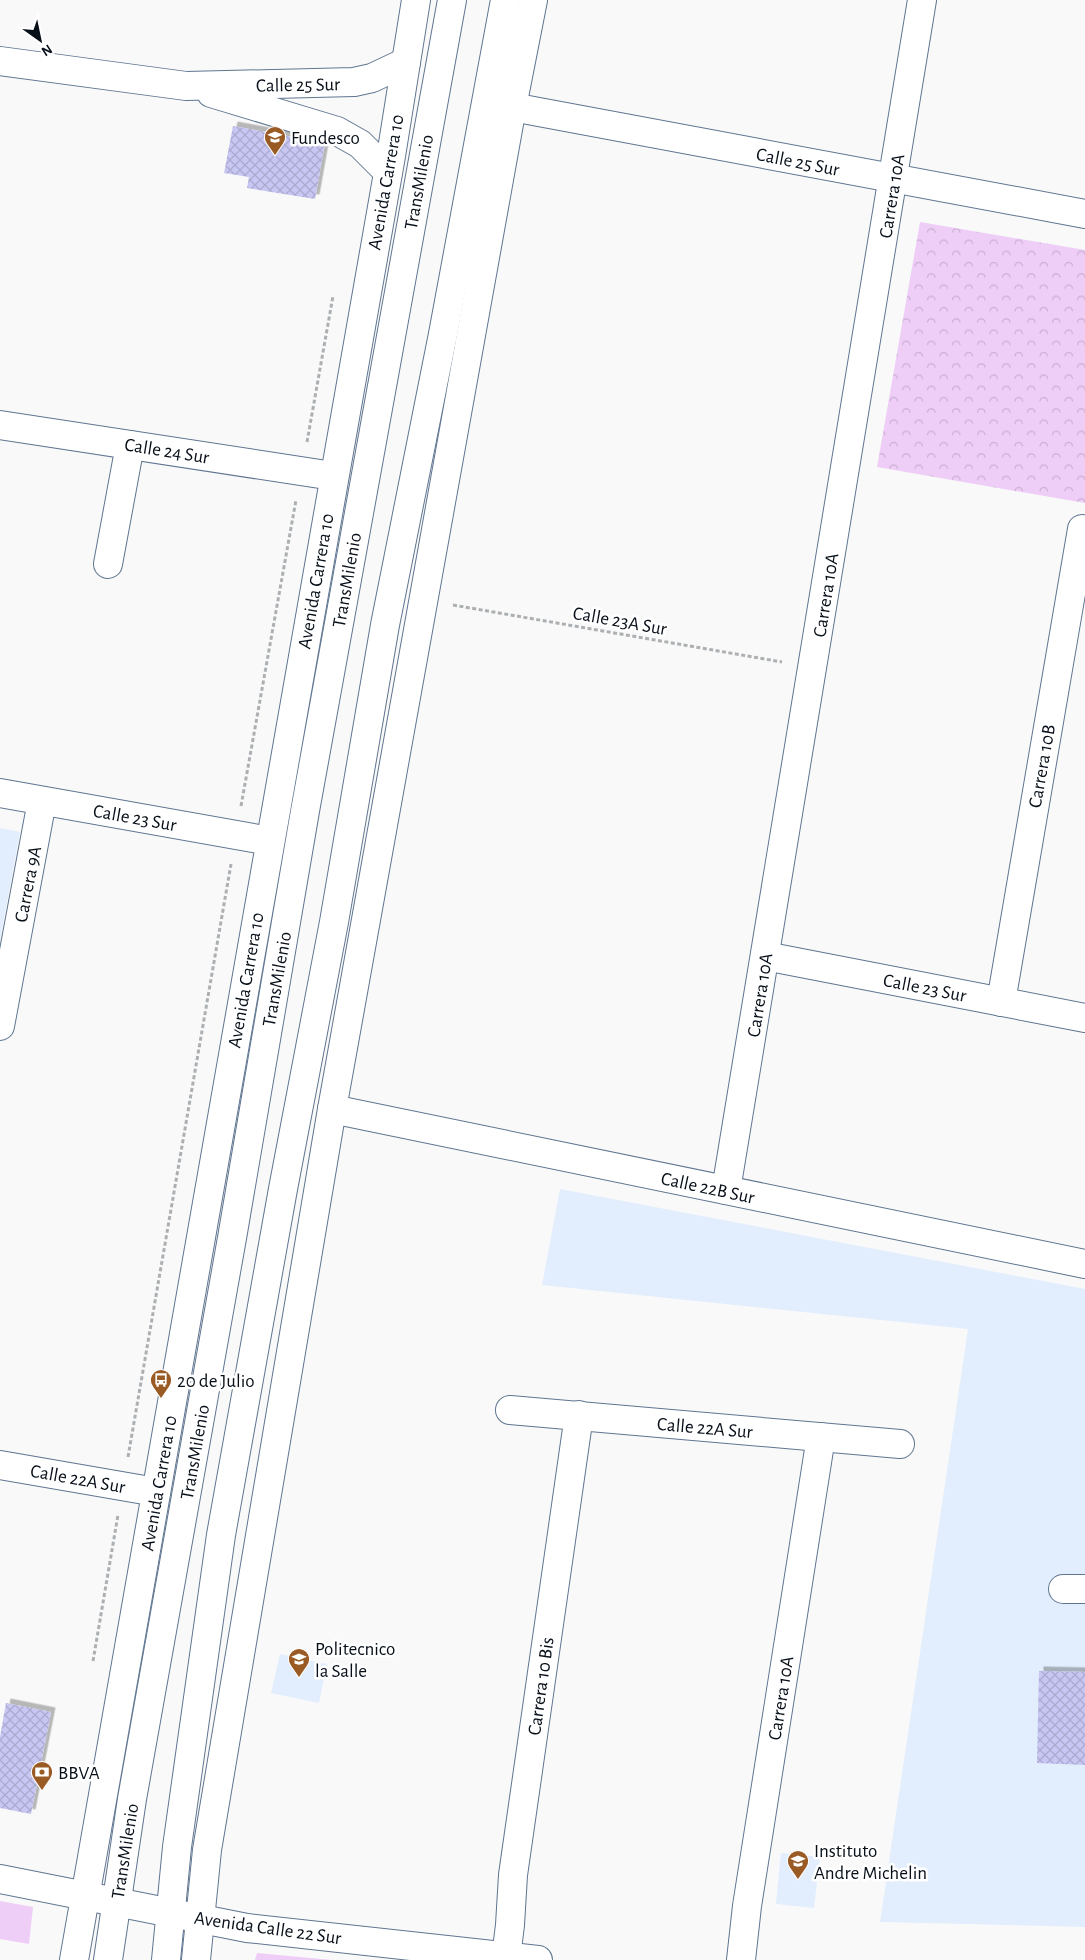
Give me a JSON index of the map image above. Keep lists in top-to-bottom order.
{
  "streets": {
    "street": [
      "Calle 25 Sur",
      "Avenida Carrera 10",
      "TransMilenio",
      "Carrera 10A",
      "Calle 24 Sur",
      "Carrera 10B",
      "Calle 23 Sur",
      "Carrera 9A",
      "Calle 22B Sur",
      "Calle 22A Sur",
      "Carrera 10 Bis",
      "Avenida Calle 22 Sur"
    ],
    "path": ["Calle 23A Sur"]
  },
  "crossings": [
    ["Calle 25 Sur", "Avenida Carrera 10"],
    ["Calle 25 Sur", "Carrera 10A"],
    ["Avenida Carrera 10", "Calle 24 Sur"],
    ["Avenida Carrera 10", "Calle 23 Sur"],
    ["Avenida Carrera 10", "Calle 22A Sur"],
    ["Avenida Carrera 10", "Avenida Calle 22 Sur"],
    ["TransMilenio", "Avenida Calle 22 Sur"],
    ["Carrera 10A", "Calle 23A Sur"],
    ["Carrera 10A", "Calle 23 Sur"],
    ["Carrera 10A", "Calle 22B Sur"],
    ["Carrera 10A", "Calle 22A Sur"],
    ["Carrera 10B", "Calle 23 Sur"],
    ["Calle 23 Sur", "Carrera 9A"],
    ["Calle 22A Sur", "Carrera 10 Bis"],
    ["Carrera 10 Bis", "Avenida Calle 22 Sur"]
  ],
  "places": {
    "school or university": ["Fundesco", "Politecnico la Salle", "Instituto Andre Michelin"],
    "bus stop": ["20 de Julio"],
    "bank": ["BBVA"]
  },
  "north": "bottom right"
}
